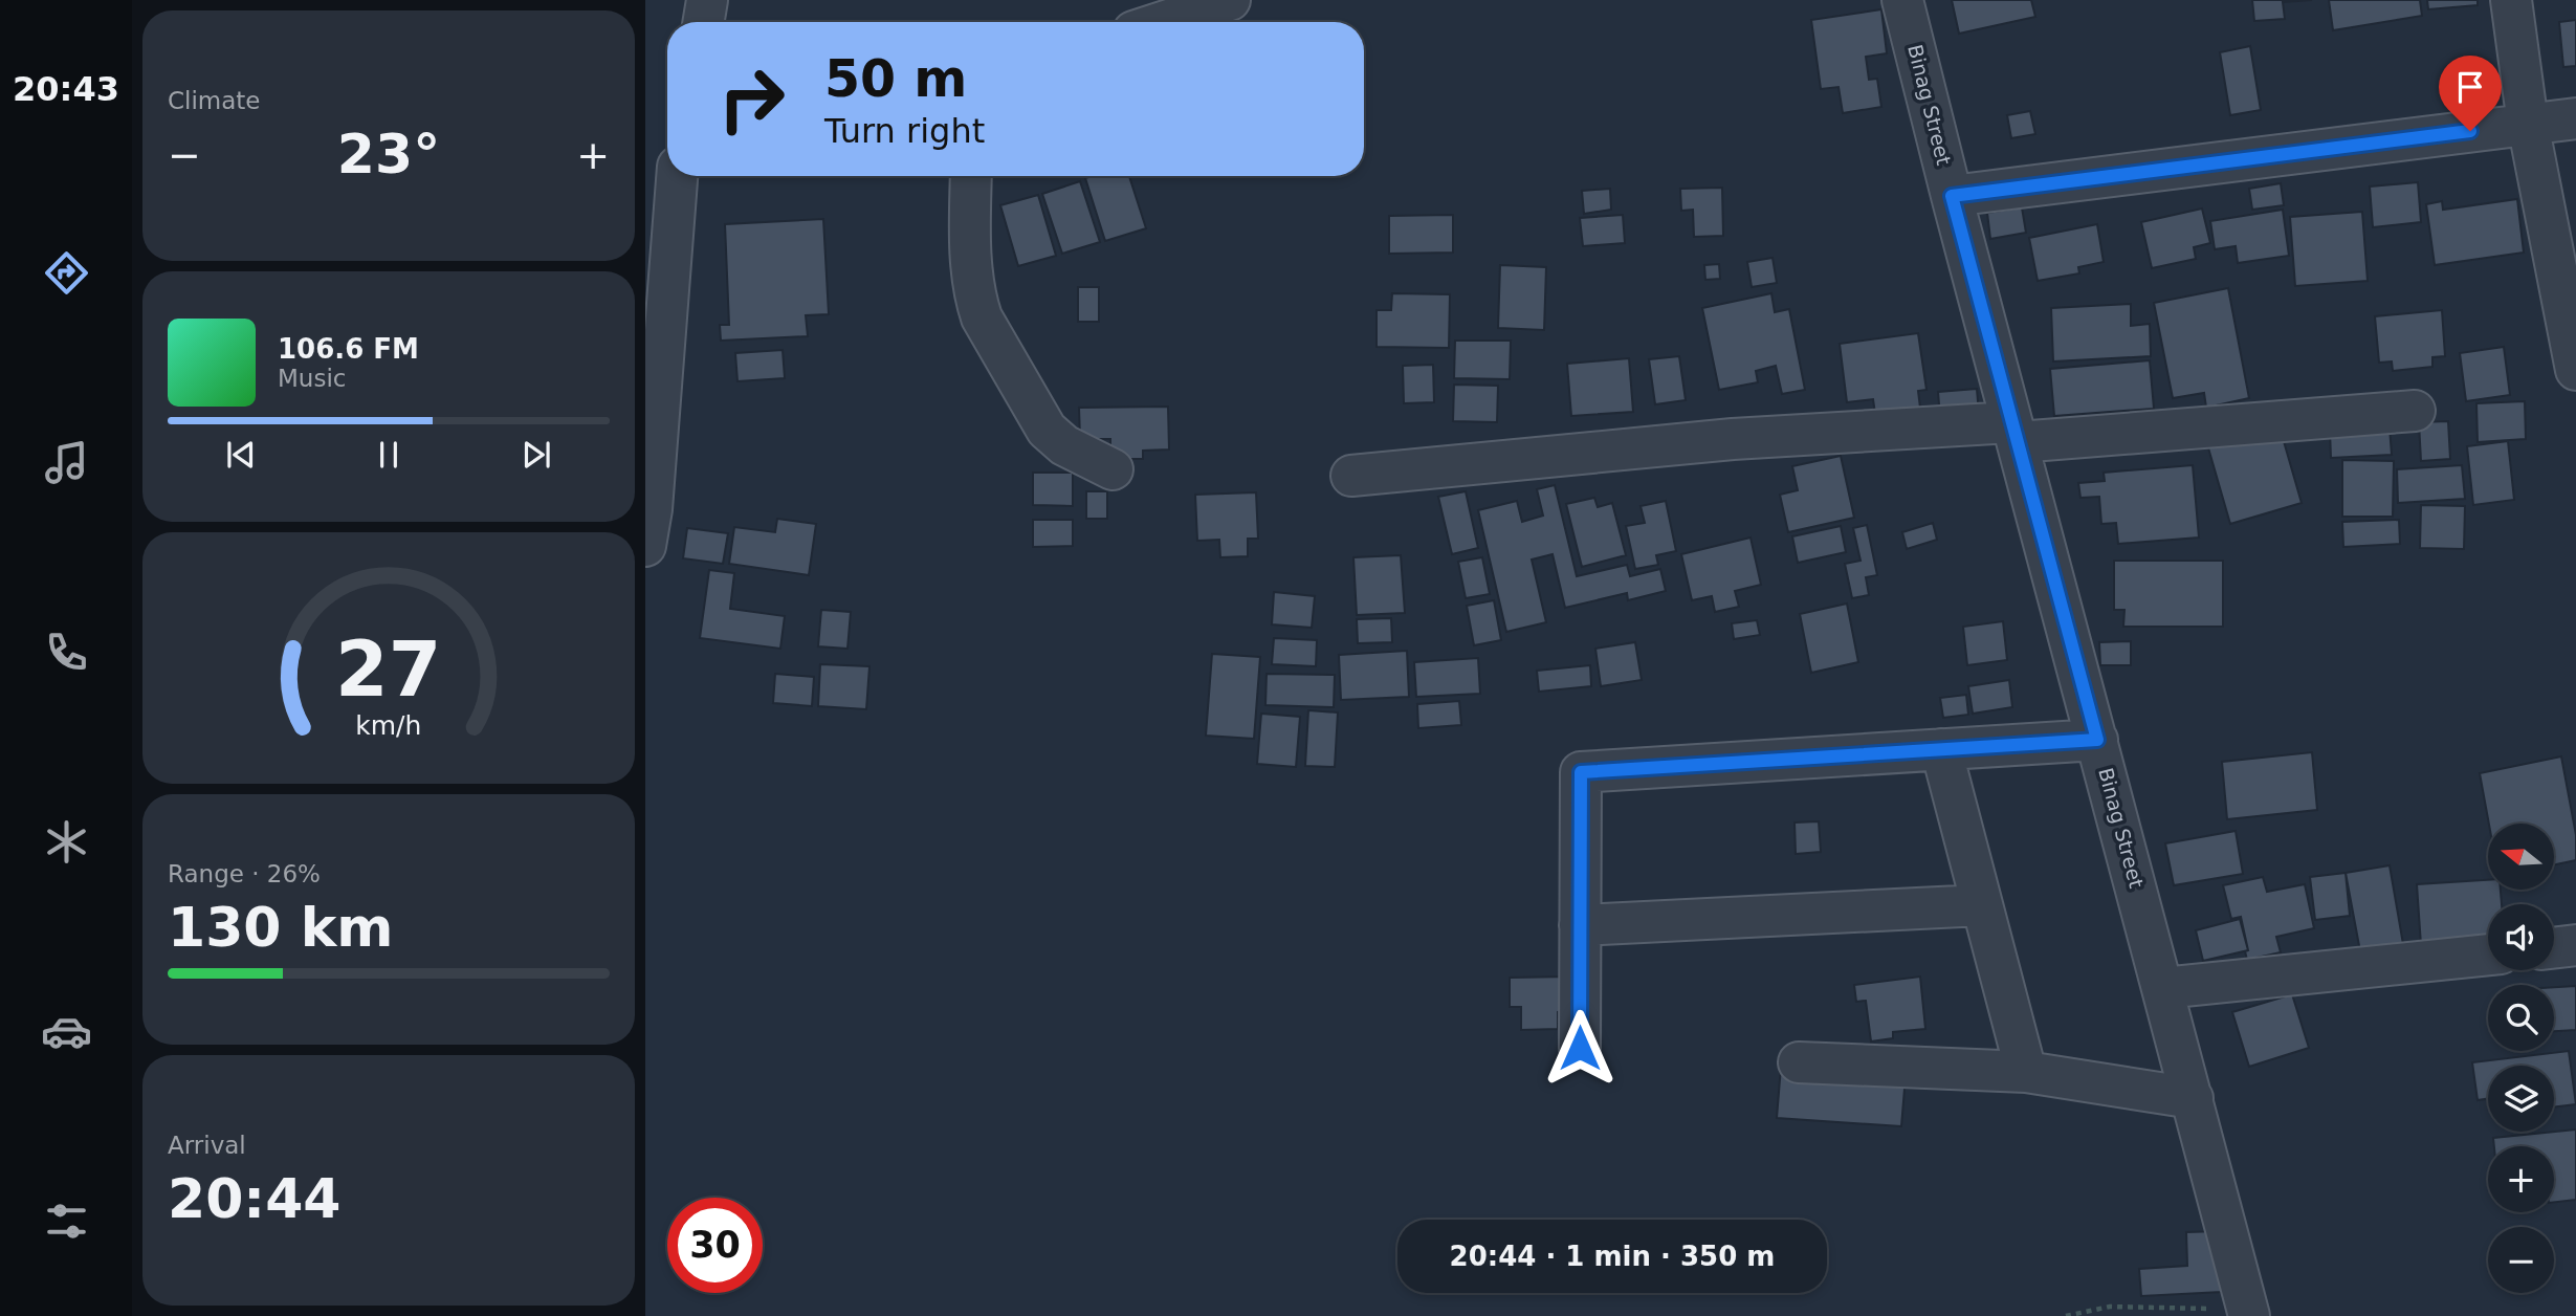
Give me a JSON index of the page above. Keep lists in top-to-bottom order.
{
  "streets": {
    "street": ["Binag Street"]
  },
  "north": "left",
  "page": {
    "tabs": "20:43",
    "tile": [
      "Climate",
      ["Range · 26%", "130 km"],
      ["Arrival", "20:44"]
    ],
    "turn": ["50 m", "Turn right"],
    "heat": ["−", "23°", "+"],
    "song": ["106.6 FM", "Music"],
    "map_buttons": ["+", "−"],
    "limit": "30",
    "trip": "20:44 · 1 min · 350 m",
    "gauge": ["27", "km/h"]
  }
}
